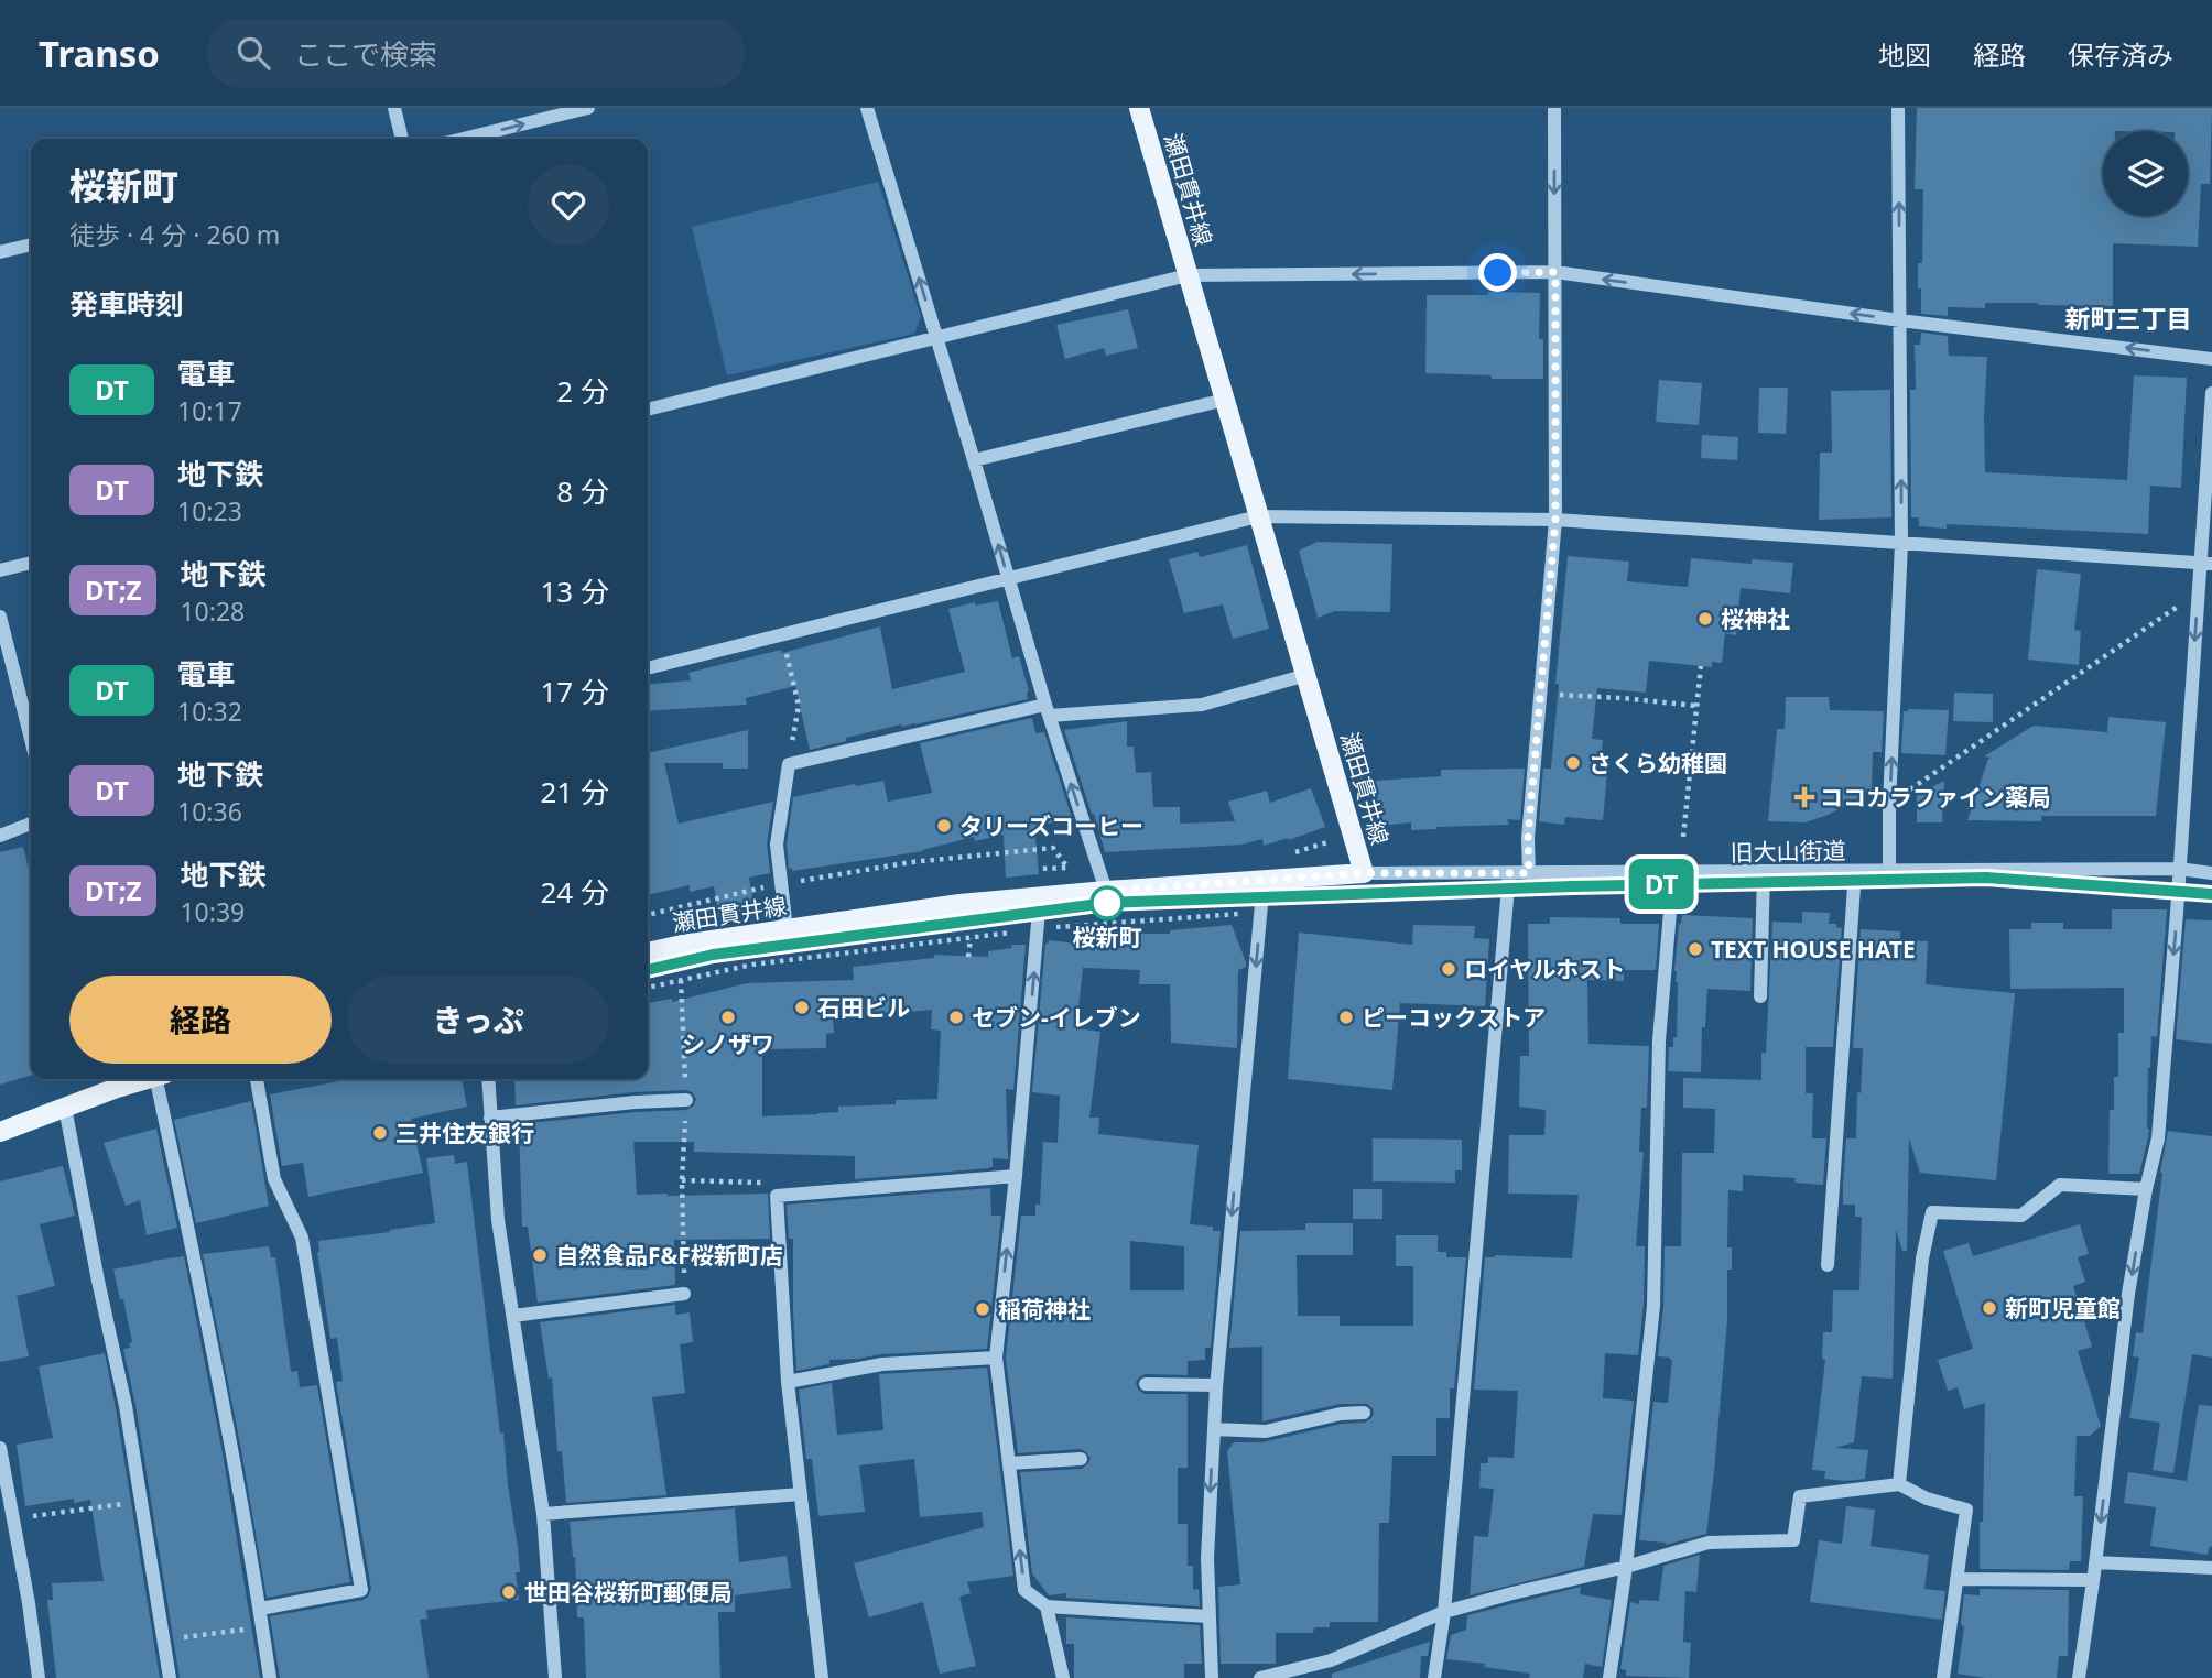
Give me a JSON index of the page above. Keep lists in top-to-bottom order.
{
  "streets": {
    "main road": ["瀬田貫井線"],
    "street": ["旧大山街道"]
  },
  "crossings": [
    ["瀬田貫井線", "旧大山街道"]
  ],
  "districts": ["新町三丁目"],
  "places": {
    "other": [
      "桜神社",
      "さくら幼稚園",
      "タリーズコーヒー",
      "桜新町",
      "TEXT HOUSE HATE",
      "ロイヤルホスト",
      "石田ビル",
      "シノザワ",
      "セブン-イレブン",
      "ピーコックストア",
      "三井住友銀行",
      "自然食品F&F桜新町店",
      "新町児童館",
      "稲荷神社",
      "世田谷桜新町郵便局"
    ],
    "health": ["ココカラファイン薬局"]
  },
  "page": {
    "header": "Transo",
    "search": "ここで検索",
    "nav": ["地図", "経路", "保存済み"],
    "on_map": "DT",
    "heading": [
      ["桜新町", "徒歩 · 4 分 · 260 m"],
      "発車時刻"
    ],
    "list": [
      {
        "mark": "DT",
        "name": "電車",
        "note": "10:17",
        "value": "2 分"
      },
      {
        "mark": "DT",
        "name": "地下鉄",
        "note": "10:23",
        "value": "8 分"
      },
      {
        "mark": "DT;Z",
        "name": "地下鉄",
        "note": "10:28",
        "value": "13 分"
      },
      {
        "mark": "DT",
        "name": "電車",
        "note": "10:32",
        "value": "17 分"
      },
      {
        "mark": "DT",
        "name": "地下鉄",
        "note": "10:36",
        "value": "21 分"
      },
      {
        "mark": "DT;Z",
        "name": "地下鉄",
        "note": "10:39",
        "value": "24 分"
      }
    ],
    "buttons": ["経路", "きっぷ"]
  }
}
